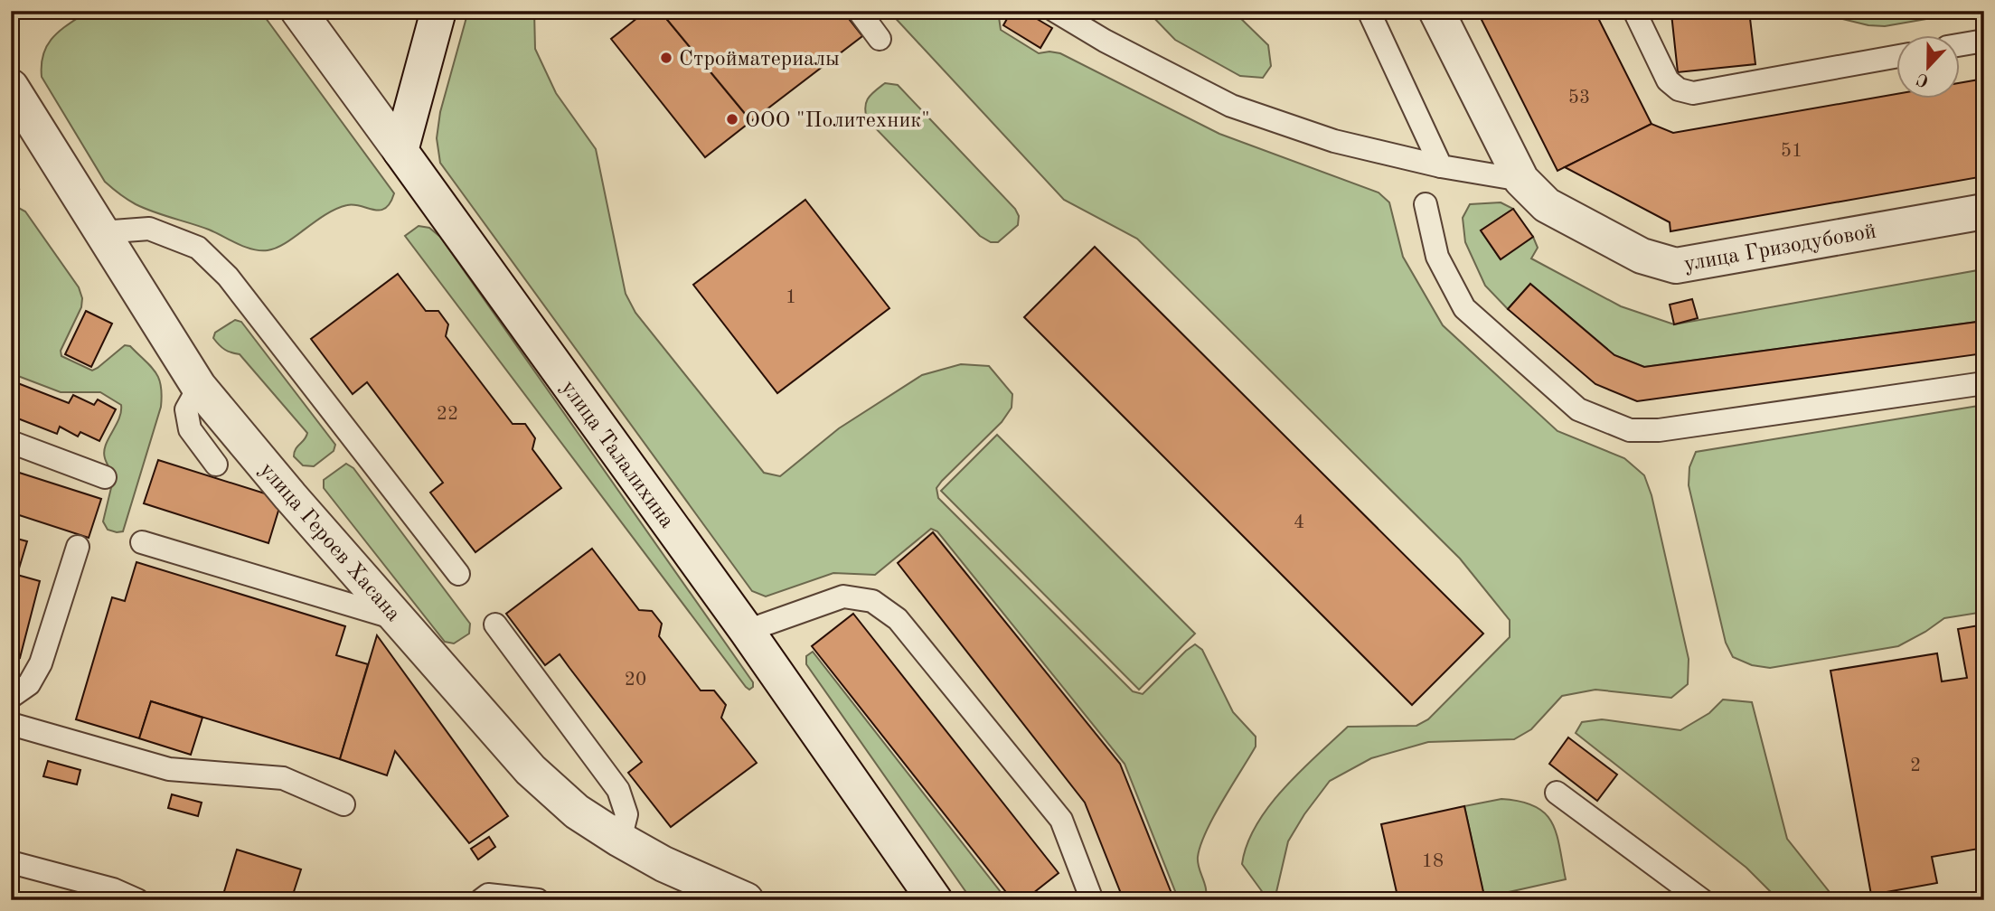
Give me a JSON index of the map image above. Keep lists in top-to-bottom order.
{
  "streets": {
    "street": ["улица Гризодубовой", "улица Талалихина", "улица Героев Хасана"]
  },
  "places": ["Стройматериалы", "ООО \"Политехник\""],
  "house_numbers": [
    "53",
    "51",
    "1",
    "22",
    "4",
    "20",
    "2",
    "18"
  ],
  "north": "bottom"
}
